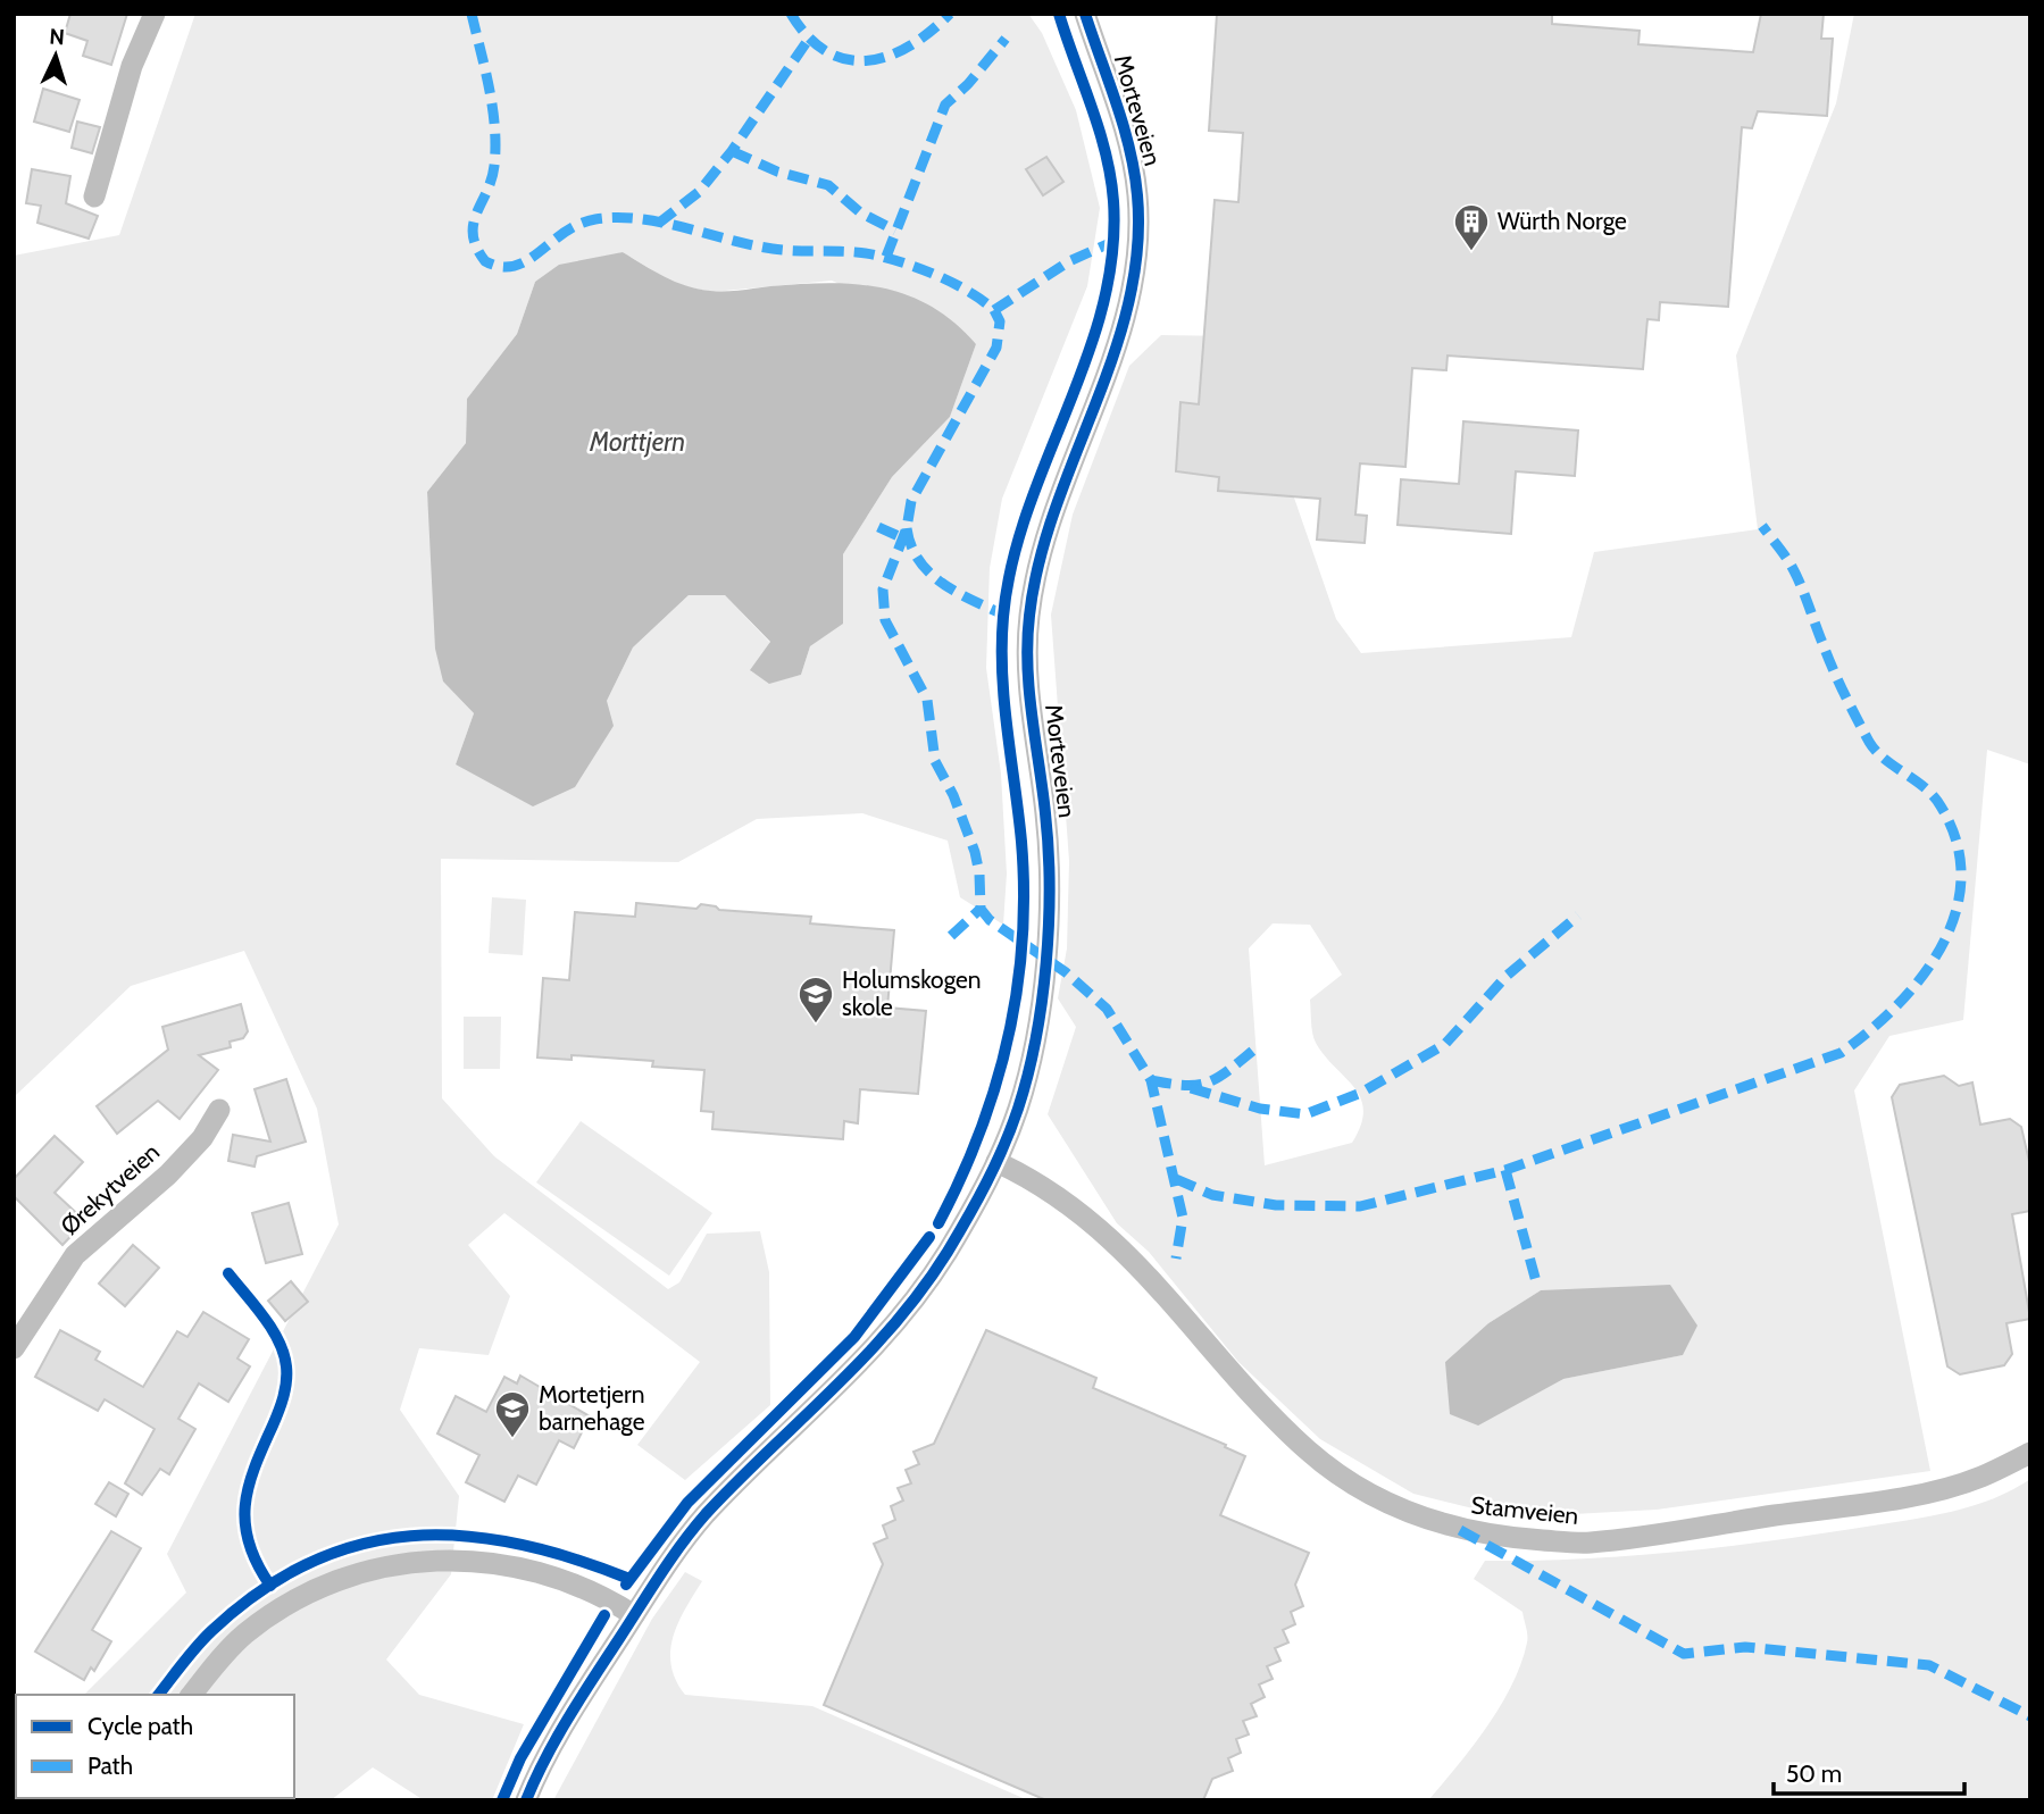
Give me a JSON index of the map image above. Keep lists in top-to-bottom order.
{
  "streets": {
    "street": ["Morteveien", "Ørekytveien", "Stamveien"]
  },
  "crossings": [
    ["Morteveien", "Stamveien"]
  ],
  "water": ["Morttjern"],
  "places": {
    "building": ["Würth Norge"],
    "school or university": ["Holumskogen skole", "Mortetjern barnehage"]
  },
  "legend": ["Cycle path", "Path"],
  "scale_bar": "50 m",
  "north": "top"
}
